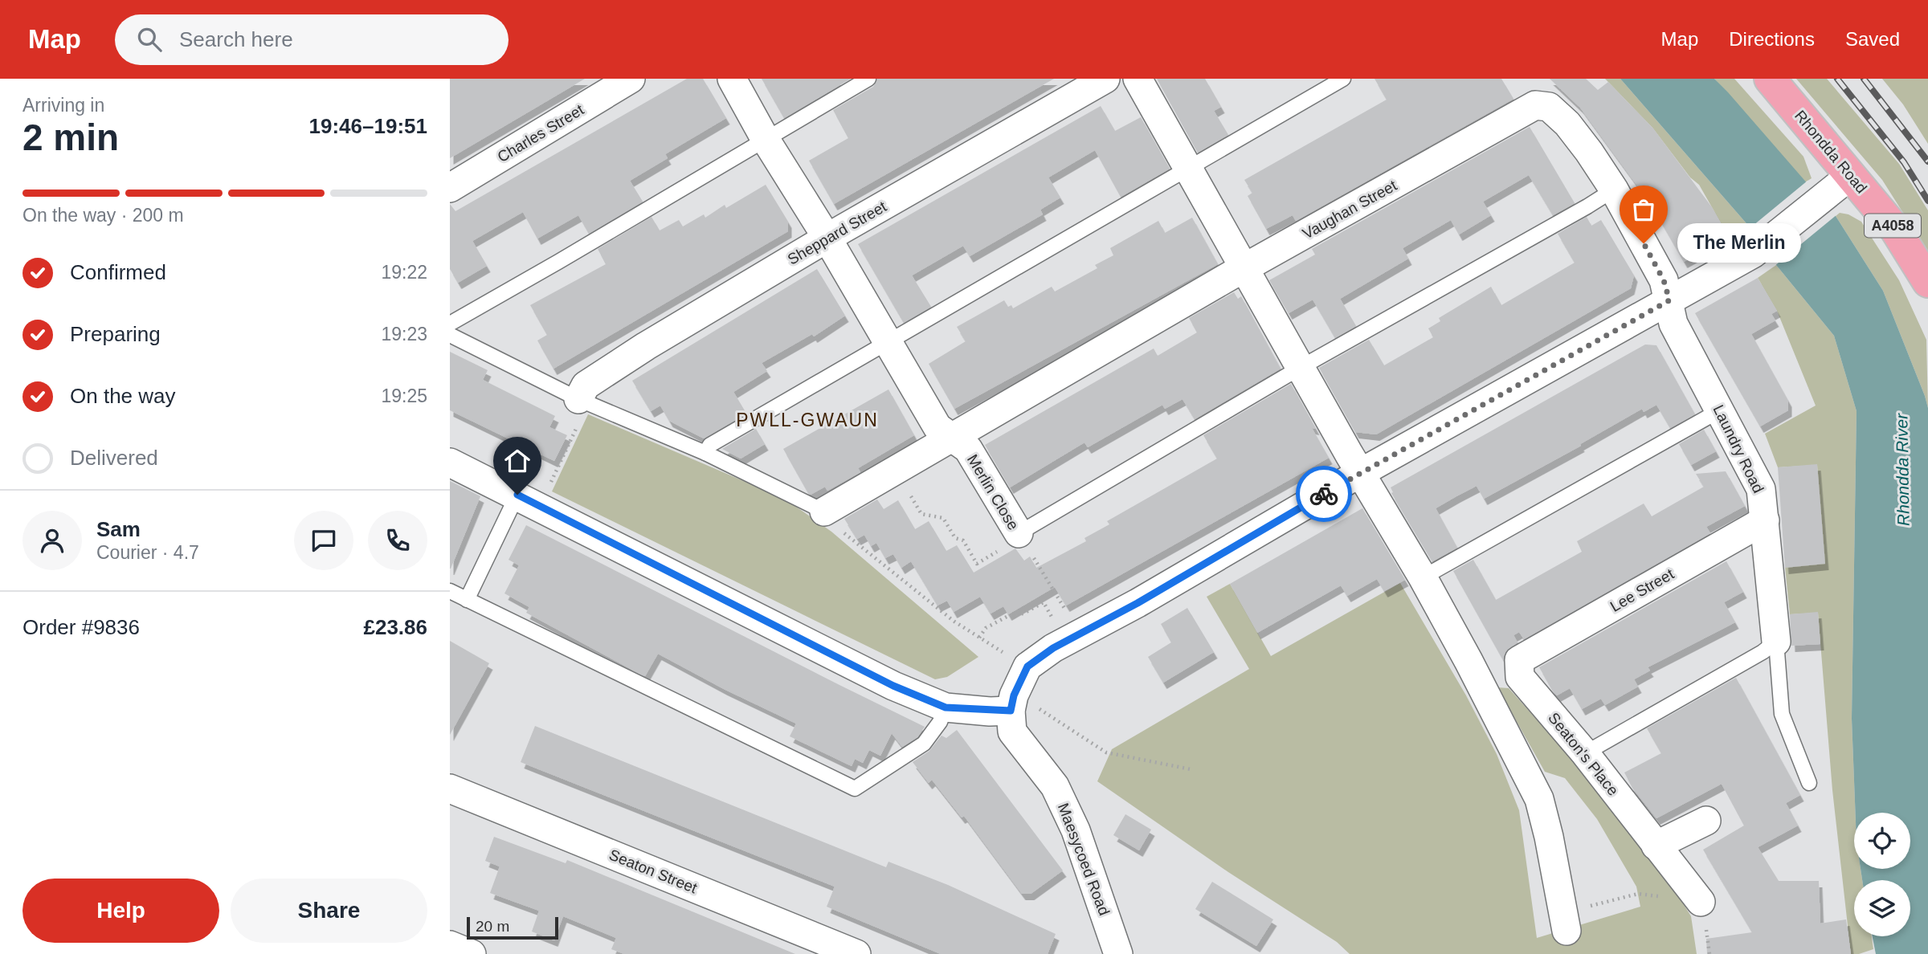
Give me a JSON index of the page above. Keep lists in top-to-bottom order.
{
  "streets": {
    "main road": ["Rhondda Road", "A4058"],
    "street": [
      "Charles Street",
      "Vaughan Street",
      "Sheppard Street",
      "Laundry Road",
      "Merlin Close",
      "Lee Street",
      "Seaton's Place",
      "Maesycoed Road",
      "Seaton Street"
    ]
  },
  "crossings": [
    ["Vaughan Street", "Laundry Road"],
    ["Vaughan Street", "Merlin Close"],
    ["Sheppard Street", "Merlin Close"],
    ["Laundry Road", "Lee Street"],
    ["Lee Street", "Seaton's Place"]
  ],
  "districts": ["PWLL-GWAUN"],
  "water": ["Rhondda River"],
  "places": ["The Merlin"],
  "scale_bar": "20 m",
  "page": {
    "header": "Map",
    "search": "Search here",
    "nav": ["Map", "Directions", "Saved"],
    "heading": ["2 min", "Arriving in", "19:46–19:51"],
    "panel": [
      "Sam",
      "Courier · 4.7",
      "Order #9836",
      "£23.86"
    ],
    "bar": "On the way · 200 m",
    "bubble": "The Merlin",
    "list": [
      ["Confirmed", "19:22"],
      ["Preparing", "19:23"],
      ["On the way", "19:25"],
      "Delivered"
    ],
    "buttons": ["Help", "Share"],
    "scale": "20 m"
  }
}
